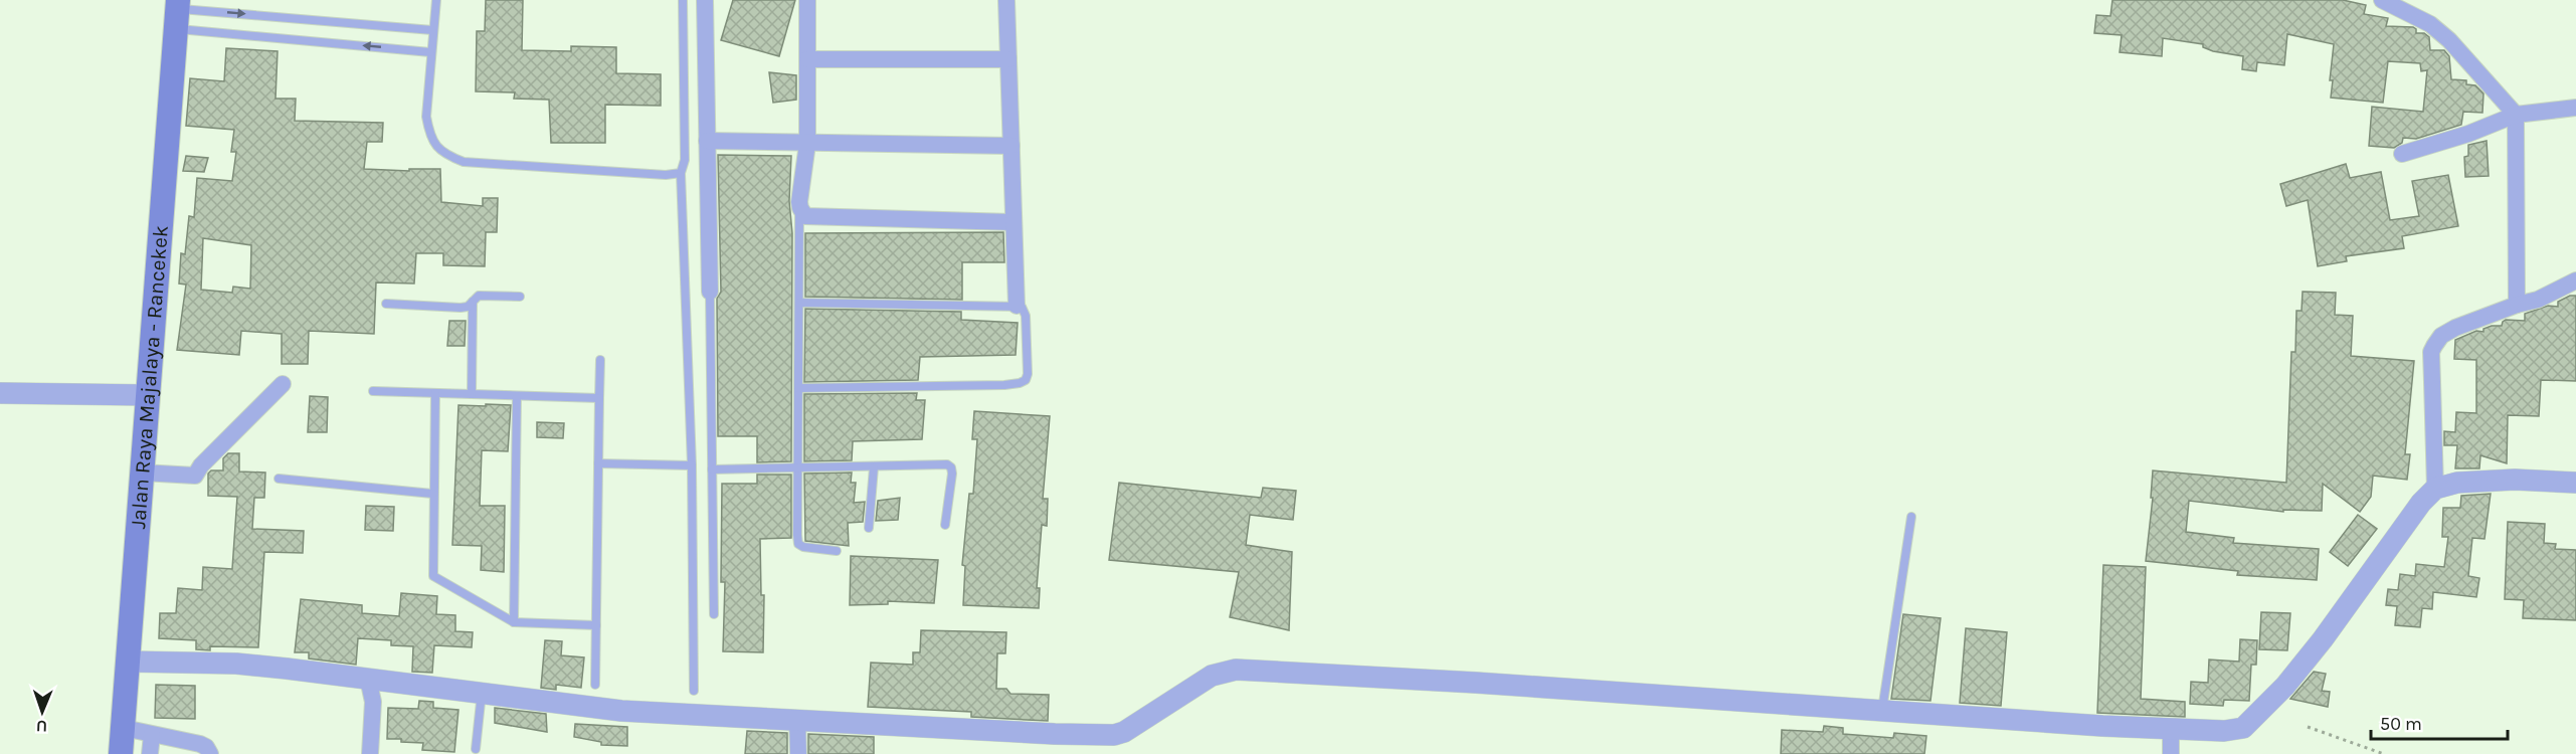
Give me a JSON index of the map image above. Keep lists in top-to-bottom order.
{
  "streets": {
    "main road": ["Jalan Raya Majalaya - Rancekek"]
  },
  "scale_bar": "50 m",
  "north": "bottom"
}
